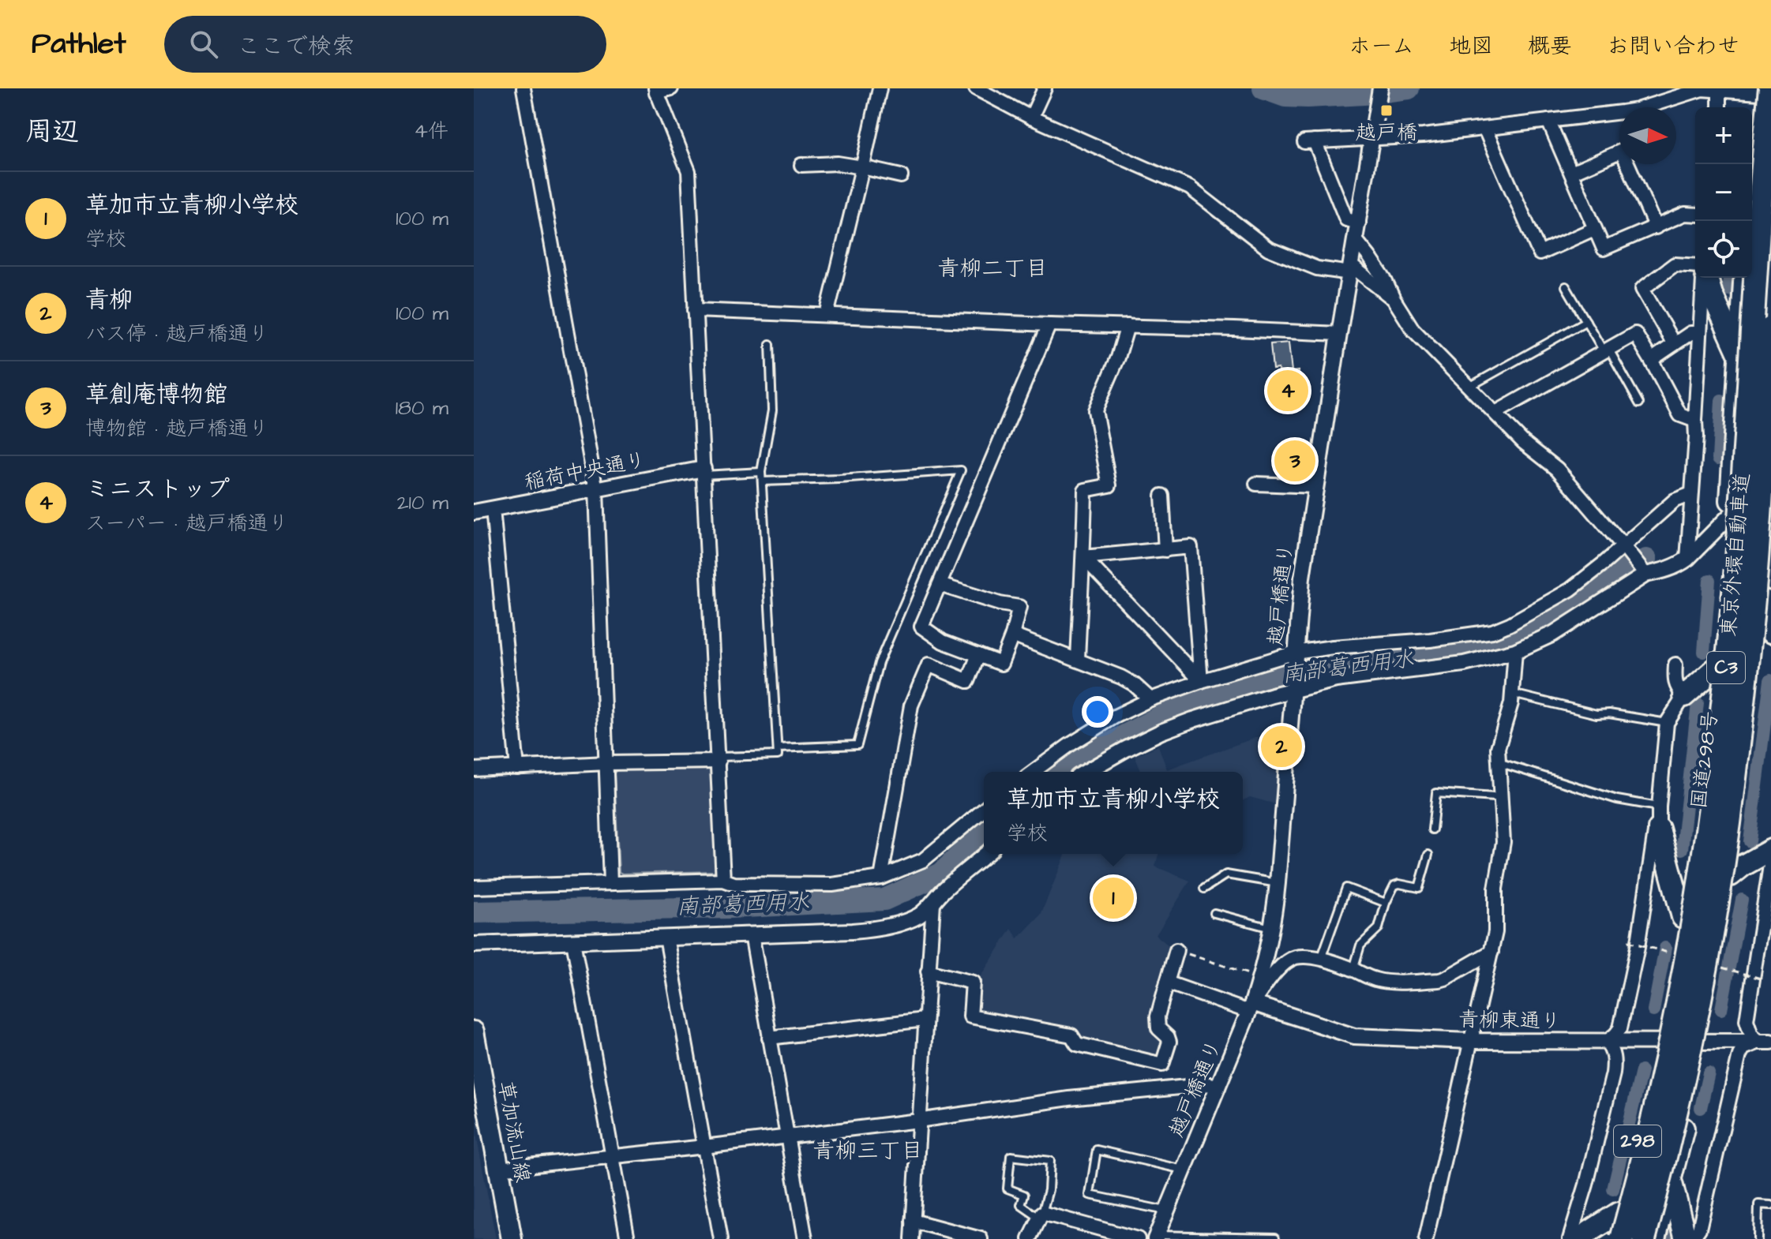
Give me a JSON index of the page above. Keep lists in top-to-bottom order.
{
  "streets": {
    "highway": [
      "東京外環自動車道",
      "C3",
      "国道298号",
      "298"
    ],
    "main road": ["草加流山線"],
    "street": ["稲荷中央通り", "越戸橋通り", "青柳東通り"]
  },
  "crossings": [
    ["越戸橋通り", "青柳東通り"],
    ["国道298号", "青柳東通り"]
  ],
  "districts": ["青柳二丁目", "青柳三丁目"],
  "water": ["南部葛西用水"],
  "places": {
    "transit": ["越戸橋"]
  },
  "north": "right",
  "page": {
    "header": "Pathlet",
    "search": "ここで検索",
    "nav": [
      "ホーム",
      "地図",
      "概要",
      "お問い合わせ"
    ],
    "heading": ["周辺", "4件"],
    "map_buttons": ["+", "−"],
    "list": [
      {
        "mark": "1",
        "name": "草加市立青柳小学校",
        "note": "学校",
        "value": "100 m"
      },
      {
        "mark": "2",
        "name": "青柳",
        "note": "バス停 · 越戸橋通り",
        "value": "100 m"
      },
      {
        "mark": "3",
        "name": "草創庵博物館",
        "note": "博物館 · 越戸橋通り",
        "value": "180 m"
      },
      {
        "mark": "4",
        "name": "ミニストップ",
        "note": "スーパー · 越戸橋通り",
        "value": "210 m"
      }
    ],
    "pins": [
      "4",
      "3",
      "2",
      "1"
    ],
    "popup": ["草加市立青柳小学校", "学校"]
  }
}
